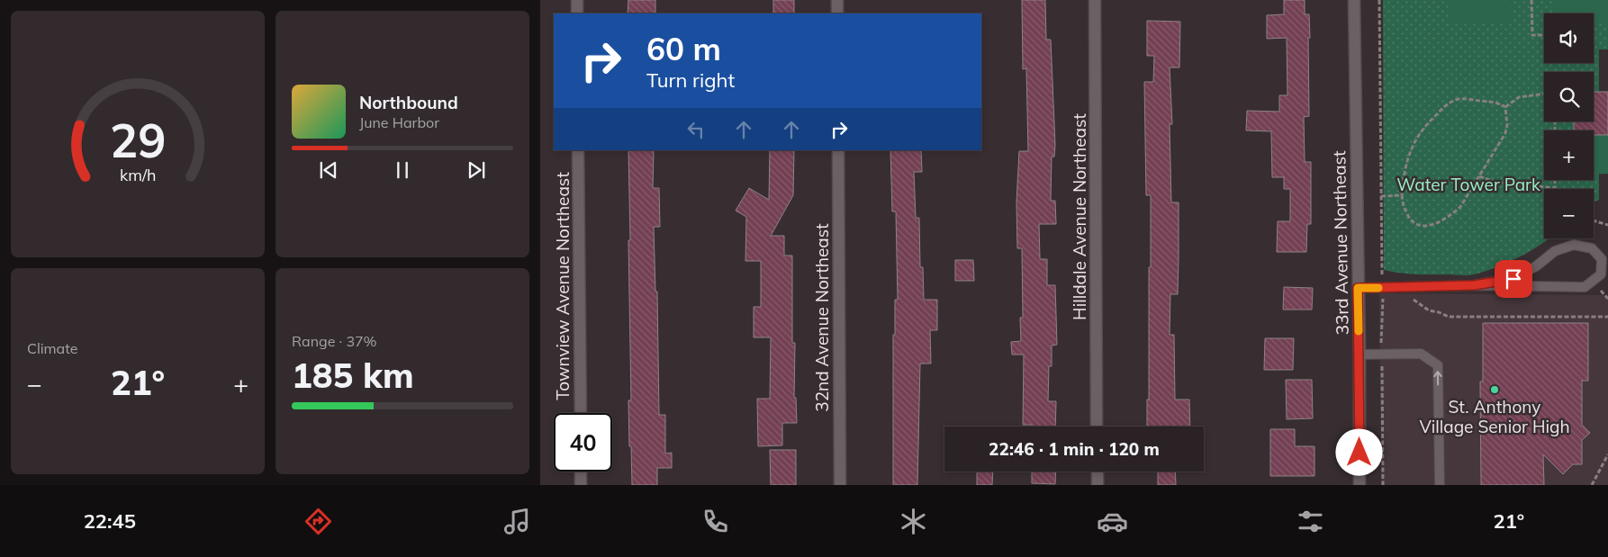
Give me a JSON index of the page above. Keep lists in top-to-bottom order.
{
  "streets": {
    "street": [
      "Hilldale Avenue Northeast",
      "33rd Avenue Northeast",
      "Townview Avenue Northeast",
      "32nd Avenue Northeast"
    ]
  },
  "parks": ["Water Tower Park"],
  "places": ["St. Anthony Village Senior High"],
  "page": {
    "map_buttons": ["+", "−"],
    "turn": ["60 m", "Turn right"],
    "song": ["Northbound", "June Harbor"],
    "tile": [
      "Climate",
      ["Range · 37%", "185 km"]
    ],
    "heat": ["−", "21°", "+"],
    "limit": "40",
    "trip": "22:46 · 1 min · 120 m",
    "tabs": ["22:45", "21°"],
    "gauge": ["29", "km/h"]
  }
}
